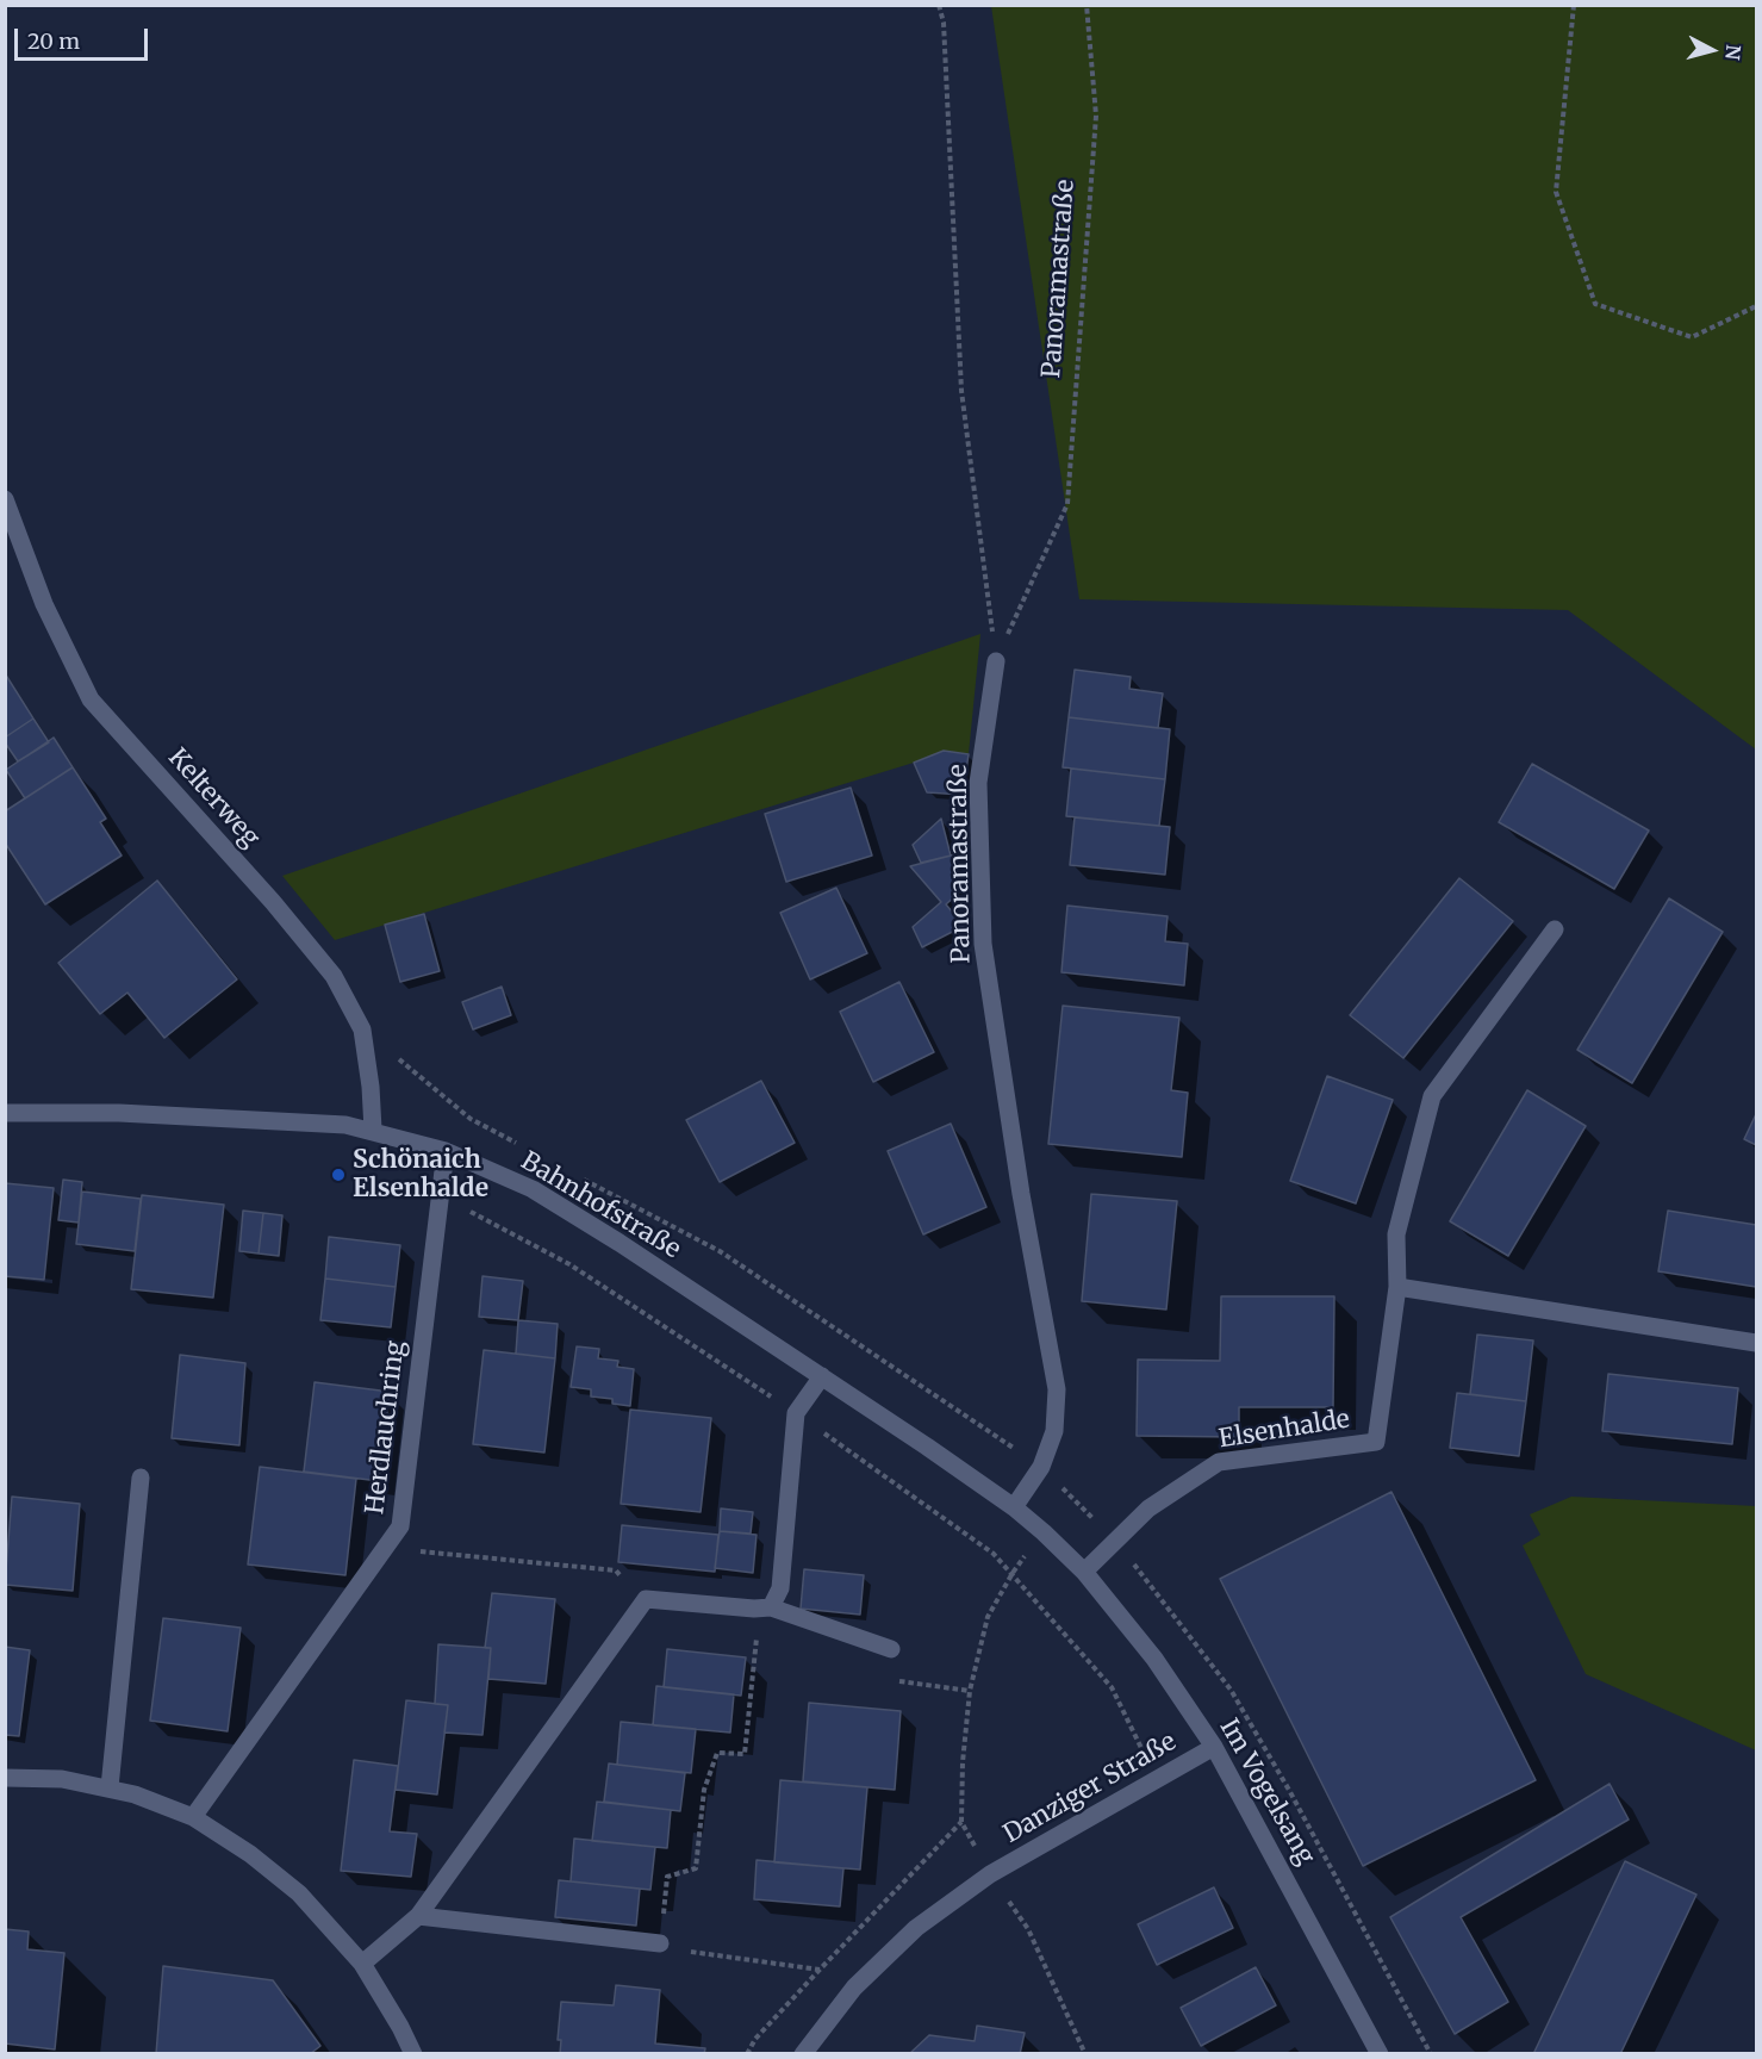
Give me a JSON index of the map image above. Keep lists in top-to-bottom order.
{
  "streets": {
    "street": [
      "Panoramastraße",
      "Kelterweg",
      "Bahnhofstraße",
      "Herdlauchring",
      "Elsenhalde",
      "Danziger Straße",
      "Im Vogelsang"
    ]
  },
  "crossings": [
    ["Panoramastraße", "Bahnhofstraße"],
    ["Kelterweg", "Bahnhofstraße"],
    ["Bahnhofstraße", "Herdlauchring"],
    ["Bahnhofstraße", "Elsenhalde"],
    ["Bahnhofstraße", "Danziger Straße"],
    ["Bahnhofstraße", "Im Vogelsang"],
    ["Elsenhalde", "Im Vogelsang"],
    ["Danziger Straße", "Im Vogelsang"]
  ],
  "places": ["Schönaich Elsenhalde"],
  "scale_bar": "20 m",
  "north": "right"
}
